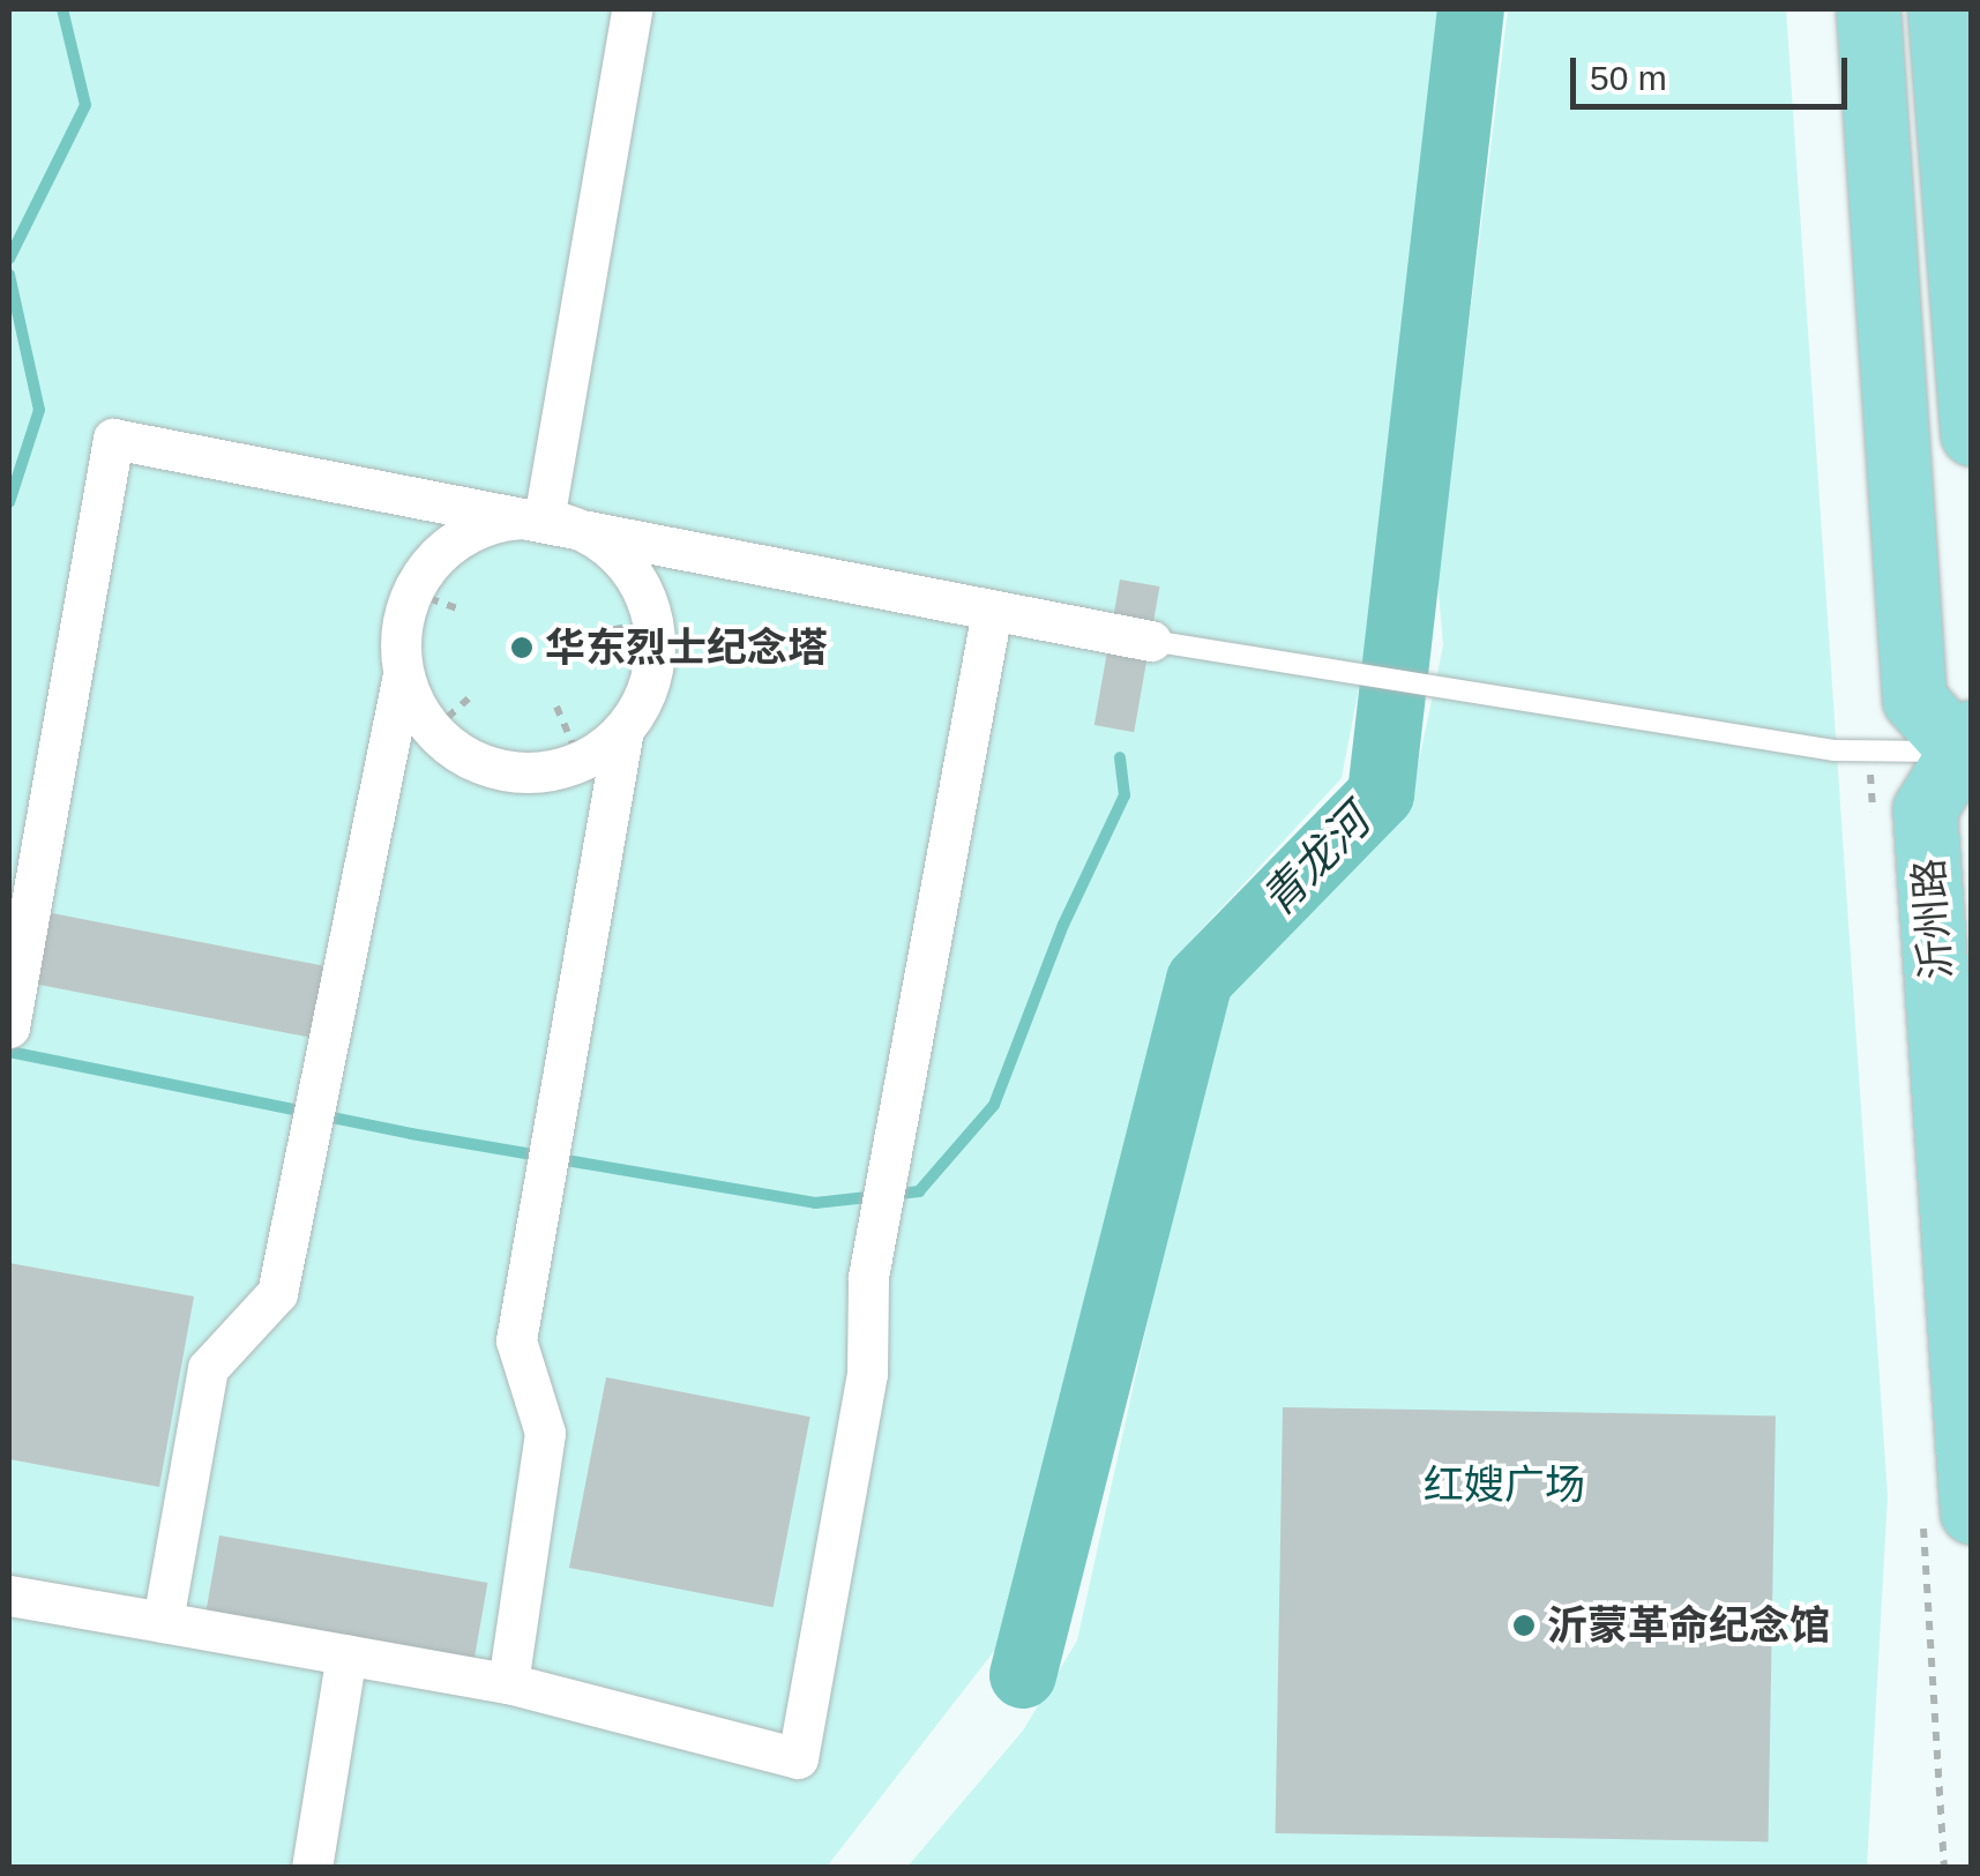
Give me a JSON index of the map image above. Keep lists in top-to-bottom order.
{
  "streets": {
    "main road": ["沂州路"]
  },
  "water": ["青龙河"],
  "parks": ["红嫂广场"],
  "places": ["华东烈士纪念塔", "沂蒙革命纪念馆"],
  "scale_bar": "50 m"
}
